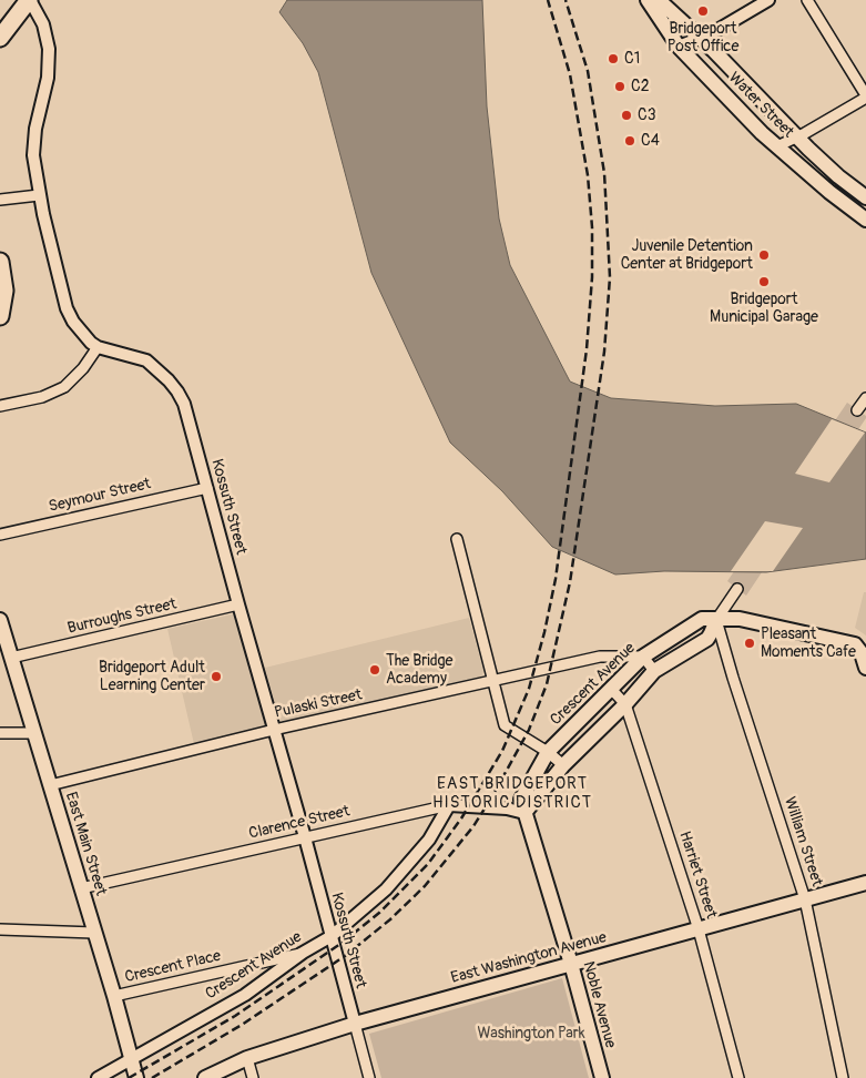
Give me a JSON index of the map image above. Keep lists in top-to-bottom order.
{
  "streets": {
    "main road": [
      "Water Street",
      "Crescent Avenue",
      "East Main Street",
      "East Washington Avenue",
      "Noble Avenue"
    ],
    "street": [
      "Seymour Street",
      "Kossuth Street",
      "Burroughs Street",
      "Pulaski Street",
      "Clarence Street",
      "William Street",
      "Harriet Street",
      "Crescent Place"
    ]
  },
  "crossings": [
    ["Seymour Street", "Kossuth Street"],
    ["Kossuth Street", "Burroughs Street"],
    ["Kossuth Street", "Crescent Avenue"],
    ["Kossuth Street", "Pulaski Street"],
    ["Kossuth Street", "Clarence Street"],
    ["Kossuth Street", "East Washington Avenue"],
    ["Burroughs Street", "East Main Street"],
    ["Crescent Avenue", "Pulaski Street"],
    ["Crescent Avenue", "Clarence Street"],
    ["Crescent Avenue", "William Street"],
    ["Crescent Avenue", "East Main Street"],
    ["Crescent Avenue", "Harriet Street"],
    ["Crescent Avenue", "Crescent Place"],
    ["Crescent Avenue", "Noble Avenue"],
    ["Pulaski Street", "East Main Street"],
    ["Clarence Street", "East Main Street"],
    ["Clarence Street", "Noble Avenue"],
    ["William Street", "East Washington Avenue"],
    ["East Main Street", "Crescent Place"],
    ["Harriet Street", "East Washington Avenue"],
    ["East Washington Avenue", "Noble Avenue"]
  ],
  "districts": ["EAST BRIDGEPORT HISTORIC DISTRICT"],
  "parks": ["Washington Park"],
  "places": [
    "Bridgeport Post Office",
    "C1",
    "C2",
    "C3",
    "C4",
    "Juvenile Detention Center at Bridgeport",
    "Bridgeport Municipal Garage",
    "Pleasant Moments Cafe",
    "The Bridge Academy",
    "Bridgeport Adult Learning Center"
  ]
}
